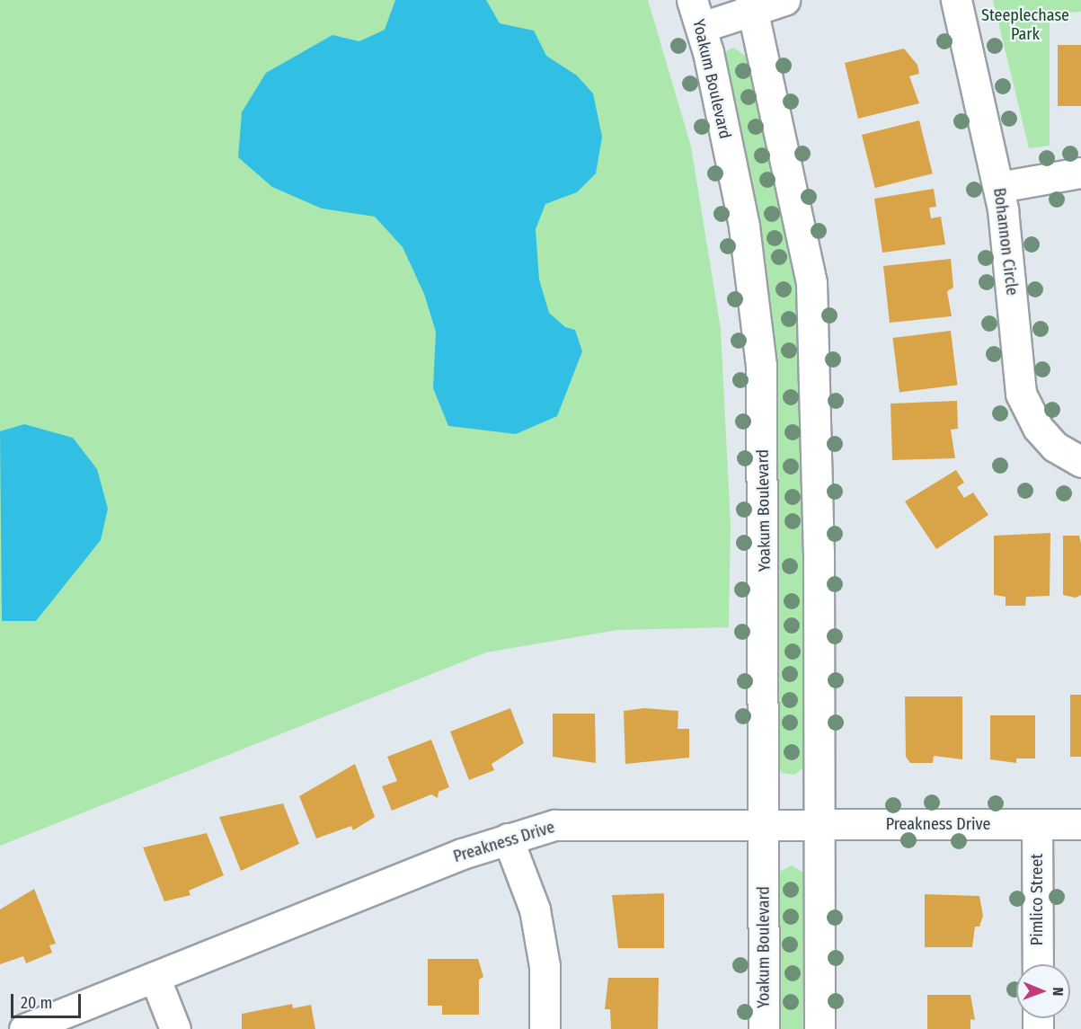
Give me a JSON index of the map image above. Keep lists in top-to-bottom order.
{
  "streets": {
    "street": [
      "Yoakum Boulevard",
      "Bohannon Circle",
      "Preakness Drive",
      "Pimlico Street"
    ]
  },
  "crossings": [
    ["Yoakum Boulevard", "Preakness Drive"],
    ["Preakness Drive", "Pimlico Street"]
  ],
  "parks": ["Steeplechase Park"],
  "scale_bar": "20 m",
  "north": "right"
}
